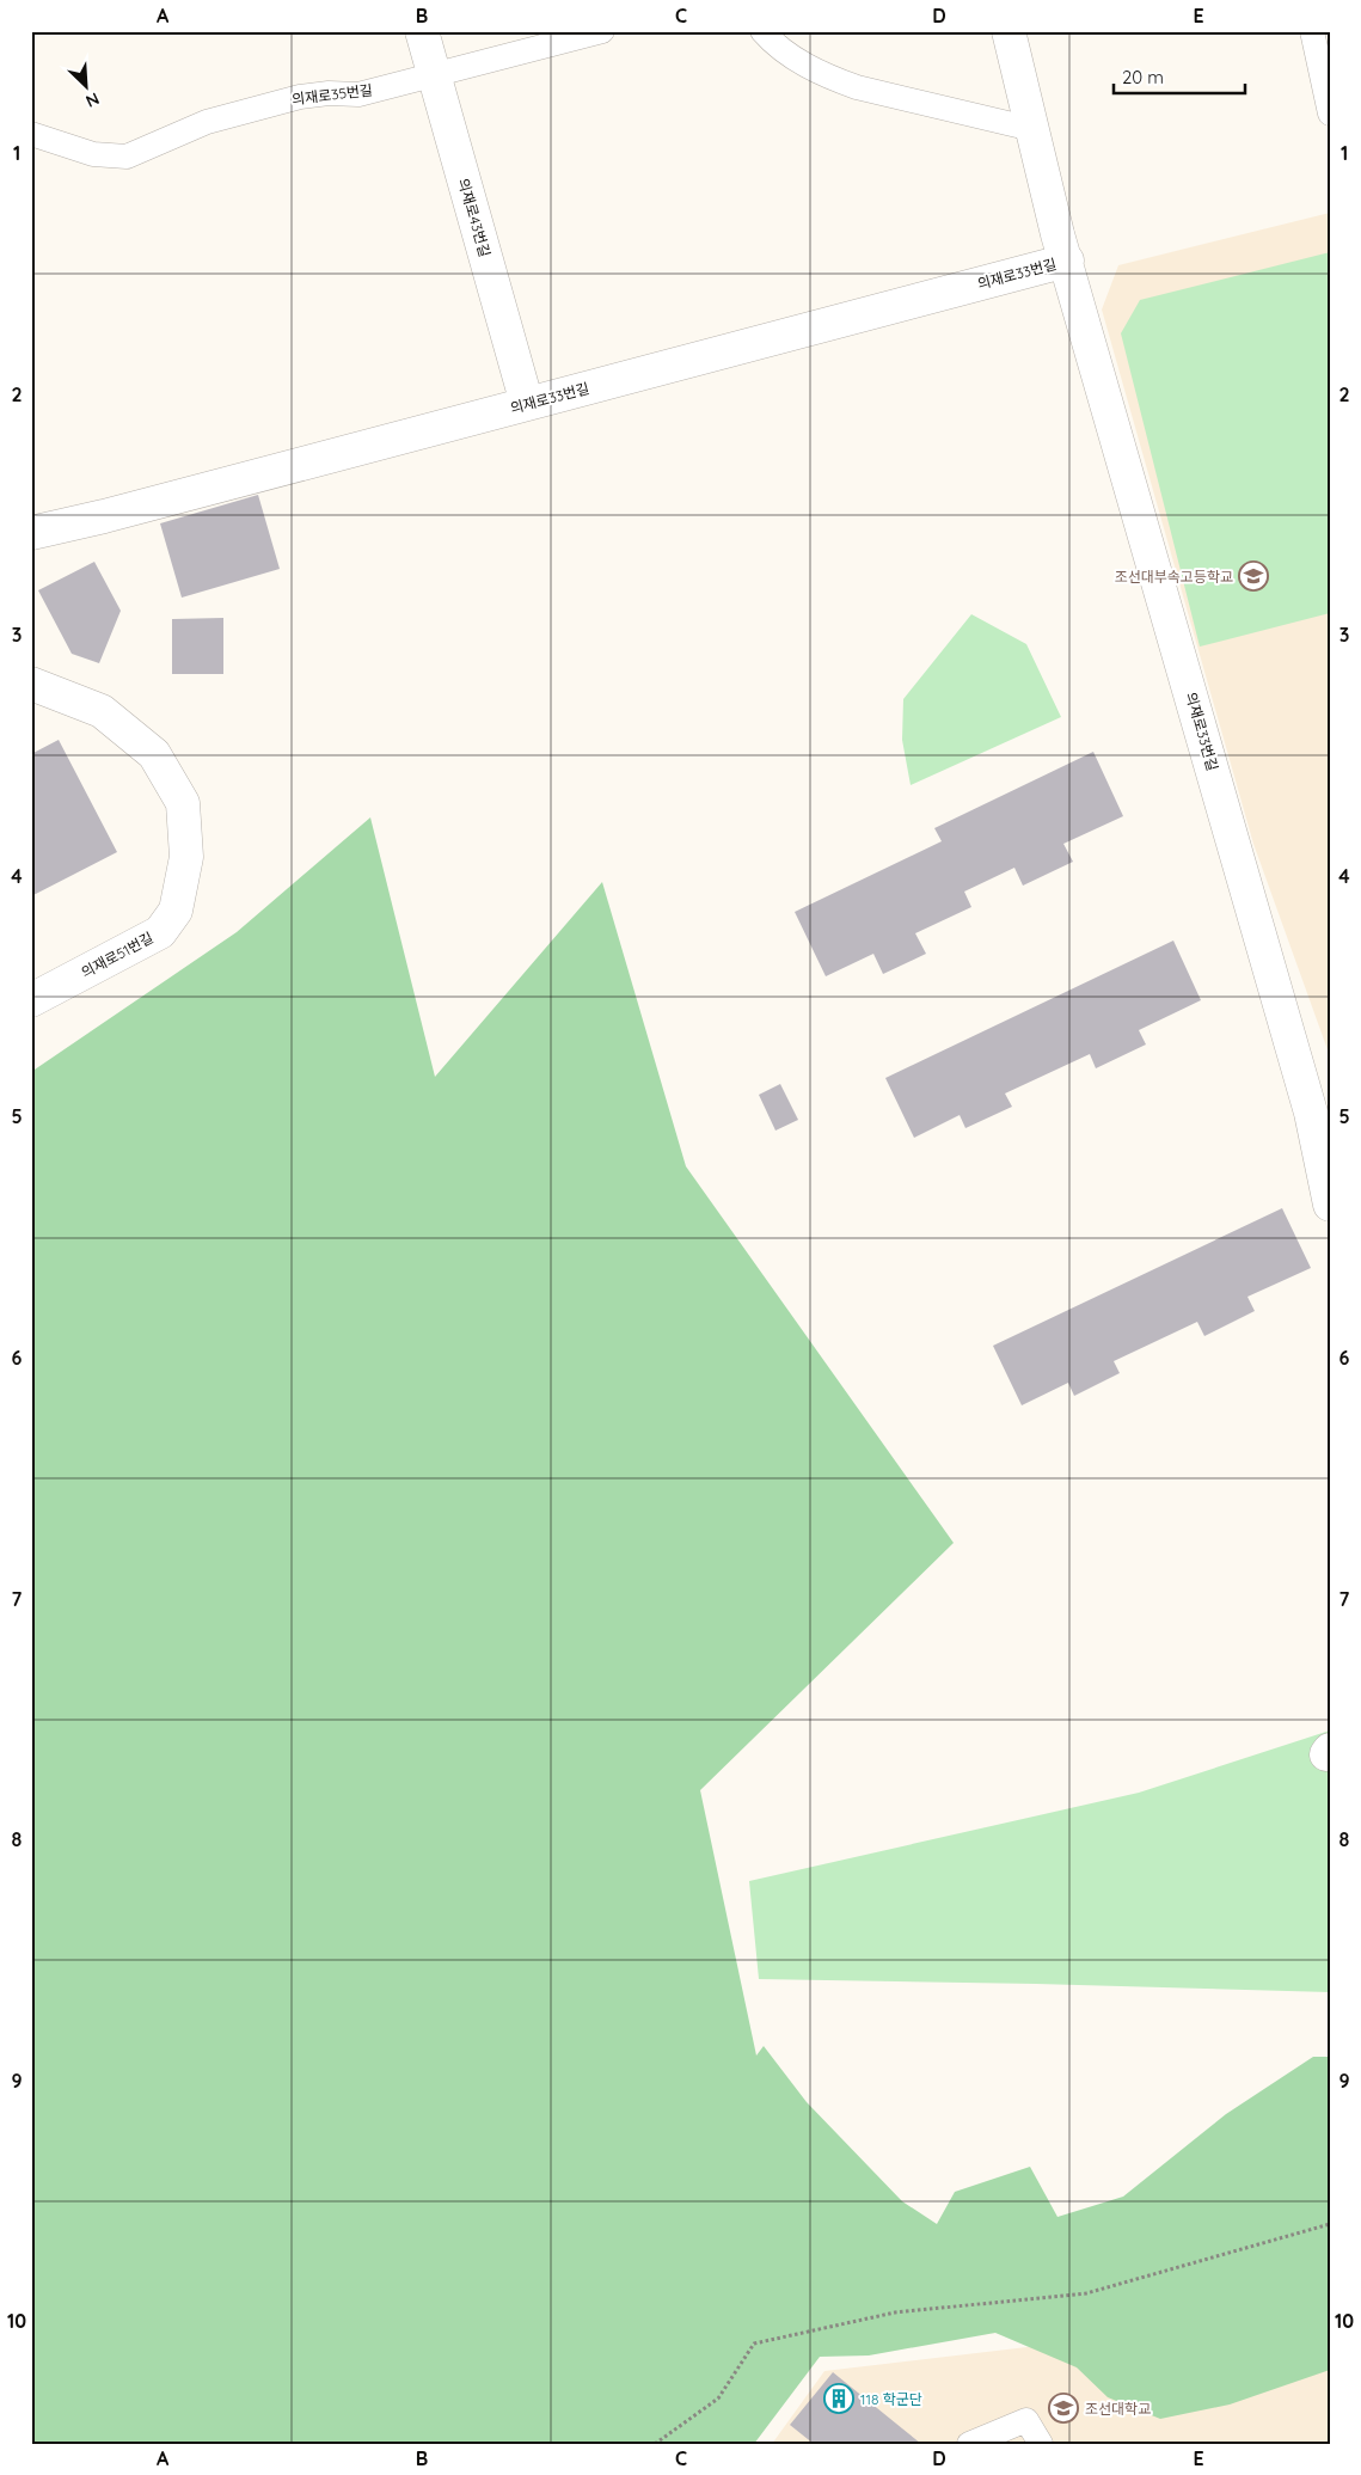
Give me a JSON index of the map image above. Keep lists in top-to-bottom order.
{
  "streets": {
    "street": ["의재로43번길", "의재로33번길", "의재로51번길"],
    "lane": ["의재로35번길"]
  },
  "crossings": [
    ["의재로35번길", "의재로43번길"],
    ["의재로43번길", "의재로33번길"]
  ],
  "places": {
    "school or university": ["조선대부속고등학교", "조선대학교"],
    "building": ["118 학군단"]
  },
  "scale_bar": "20 m",
  "north": "bottom right",
  "grid": {
    "columns": [
      "A",
      "B",
      "C",
      "D",
      "E"
    ],
    "rows": [
      "1",
      "2",
      "3",
      "4",
      "5",
      "6",
      "7",
      "8",
      "9",
      "10"
    ]
  }
}
